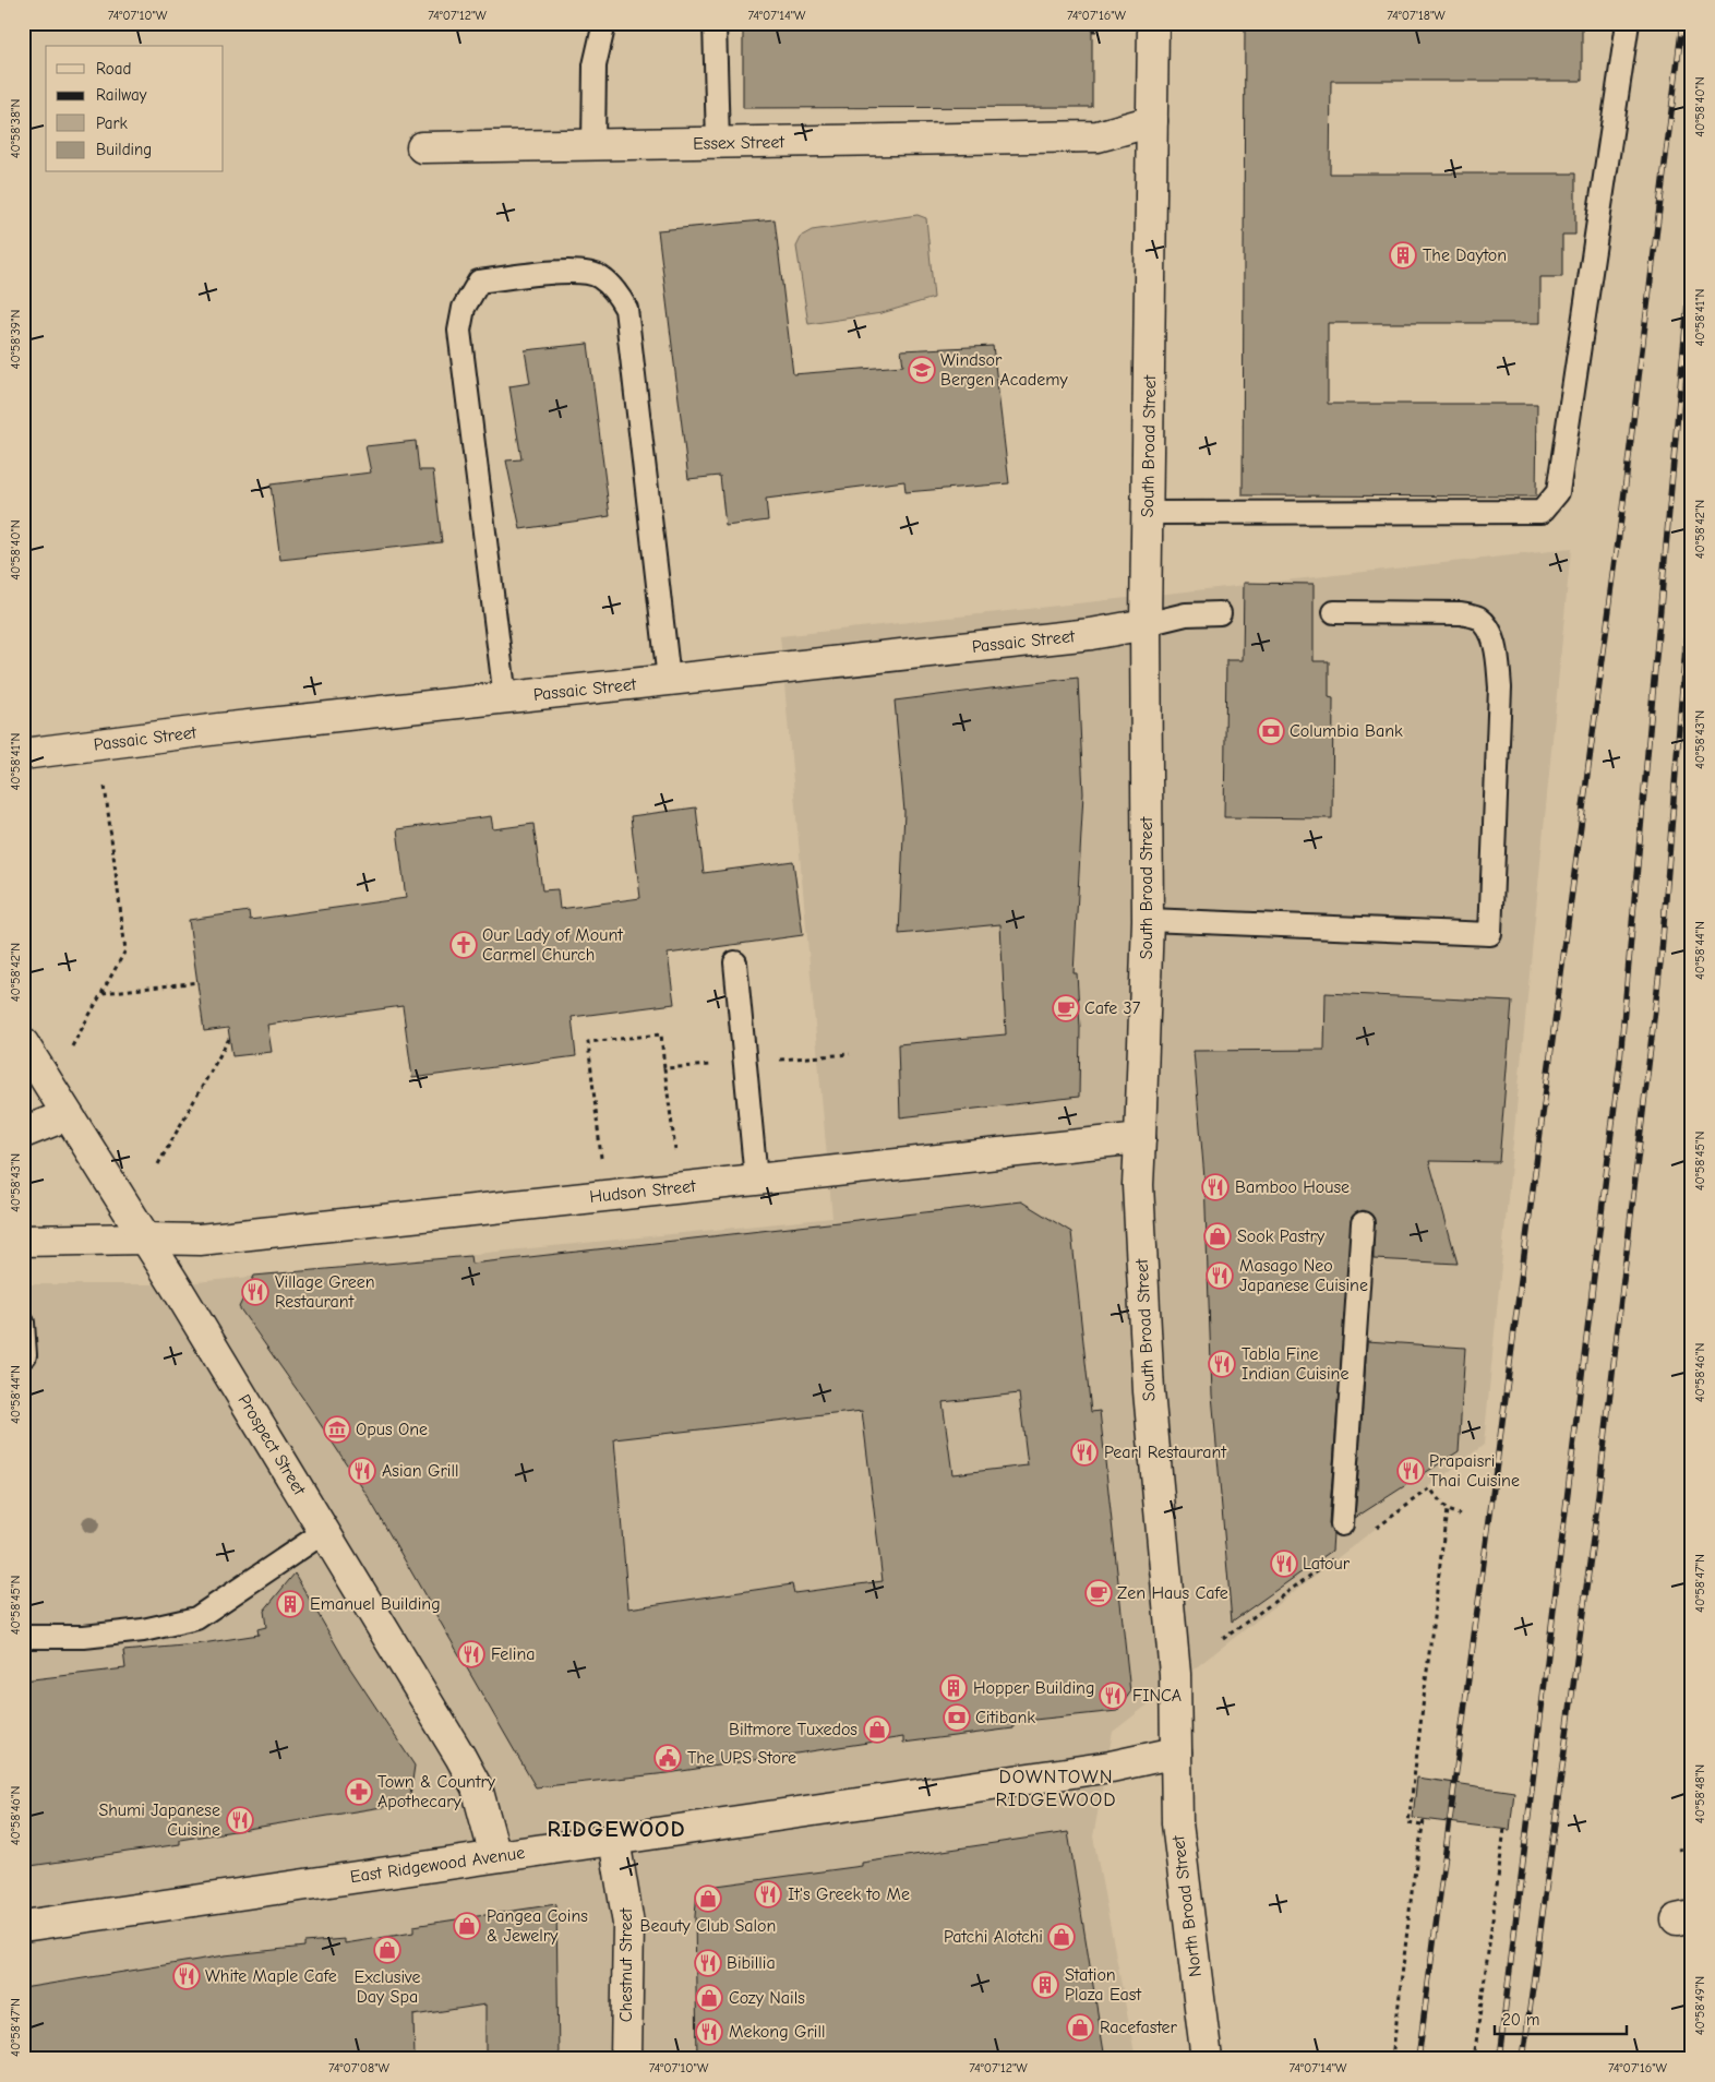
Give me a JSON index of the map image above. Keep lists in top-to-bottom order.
{
  "streets": {
    "street": [
      "Essex Street",
      "South Broad Street",
      "Passaic Street",
      "Hudson Street",
      "Prospect Street",
      "East Ridgewood Avenue",
      "North Broad Street",
      "Chestnut Street"
    ]
  },
  "crossings": [
    ["Essex Street", "South Broad Street"],
    ["South Broad Street", "Passaic Street"],
    ["South Broad Street", "Hudson Street"],
    ["South Broad Street", "East Ridgewood Avenue"],
    ["South Broad Street", "North Broad Street"],
    ["Hudson Street", "Prospect Street"],
    ["Prospect Street", "East Ridgewood Avenue"],
    ["East Ridgewood Avenue", "North Broad Street"],
    ["East Ridgewood Avenue", "Chestnut Street"]
  ],
  "districts": ["DOWNTOWN RIDGEWOOD", "RIDGEWOOD"],
  "places": {
    "building": [
      "The Dayton",
      "Emanuel Building",
      "Hopper Building",
      "Station Plaza East"
    ],
    "school or university": ["Windsor Bergen Academy"],
    "bank": ["Columbia Bank", "Citibank"],
    "church": ["Our Lady of Mount Carmel Church"],
    "cafe": ["Cafe 37", "Zen Haus Cafe"],
    "restaurant": [
      "Bamboo House",
      "Masago Neo Japanese Cuisine",
      "Village Green Restaurant",
      "Tabla Fine Indian Cuisine",
      "Pearl Restaurant",
      "Asian Grill",
      "Prapaisri Thai Cuisine",
      "Latour",
      "Felina",
      "FINCA",
      "Shumi Japanese Cuisine",
      "It's Greek to Me",
      "Bibillia",
      "White Maple Cafe",
      "Mekong Grill"
    ],
    "shop": [
      "Sook Pastry",
      "Biltmore Tuxedos",
      "Beauty Club Salon",
      "Pangea Coins & Jewelry",
      "Patchi Alotchi",
      "Exclusive Day Spa",
      "Cozy Nails",
      "Racefaster"
    ],
    "museum": ["Opus One"],
    "public building": ["The UPS Store"],
    "pharmacy": ["Town & Country Apothecary"]
  },
  "legend": [
    "Road",
    "Railway",
    "Park",
    "Building"
  ],
  "scale_bar": "20 m",
  "coordinates": [
    "74°07'10\"W",
    "74°07'12\"W",
    "74°07'14\"W",
    "74°07'16\"W",
    "74°07'18\"W",
    "40°58'40\"N",
    "40°58'38\"N",
    "40°58'41\"N",
    "40°58'39\"N",
    "40°58'42\"N",
    "40°58'43\"N",
    "40°58'44\"N",
    "40°58'45\"N",
    "40°58'46\"N",
    "40°58'47\"N",
    "40°58'48\"N",
    "40°58'49\"N",
    "74°07'08\"W"
  ]
}
